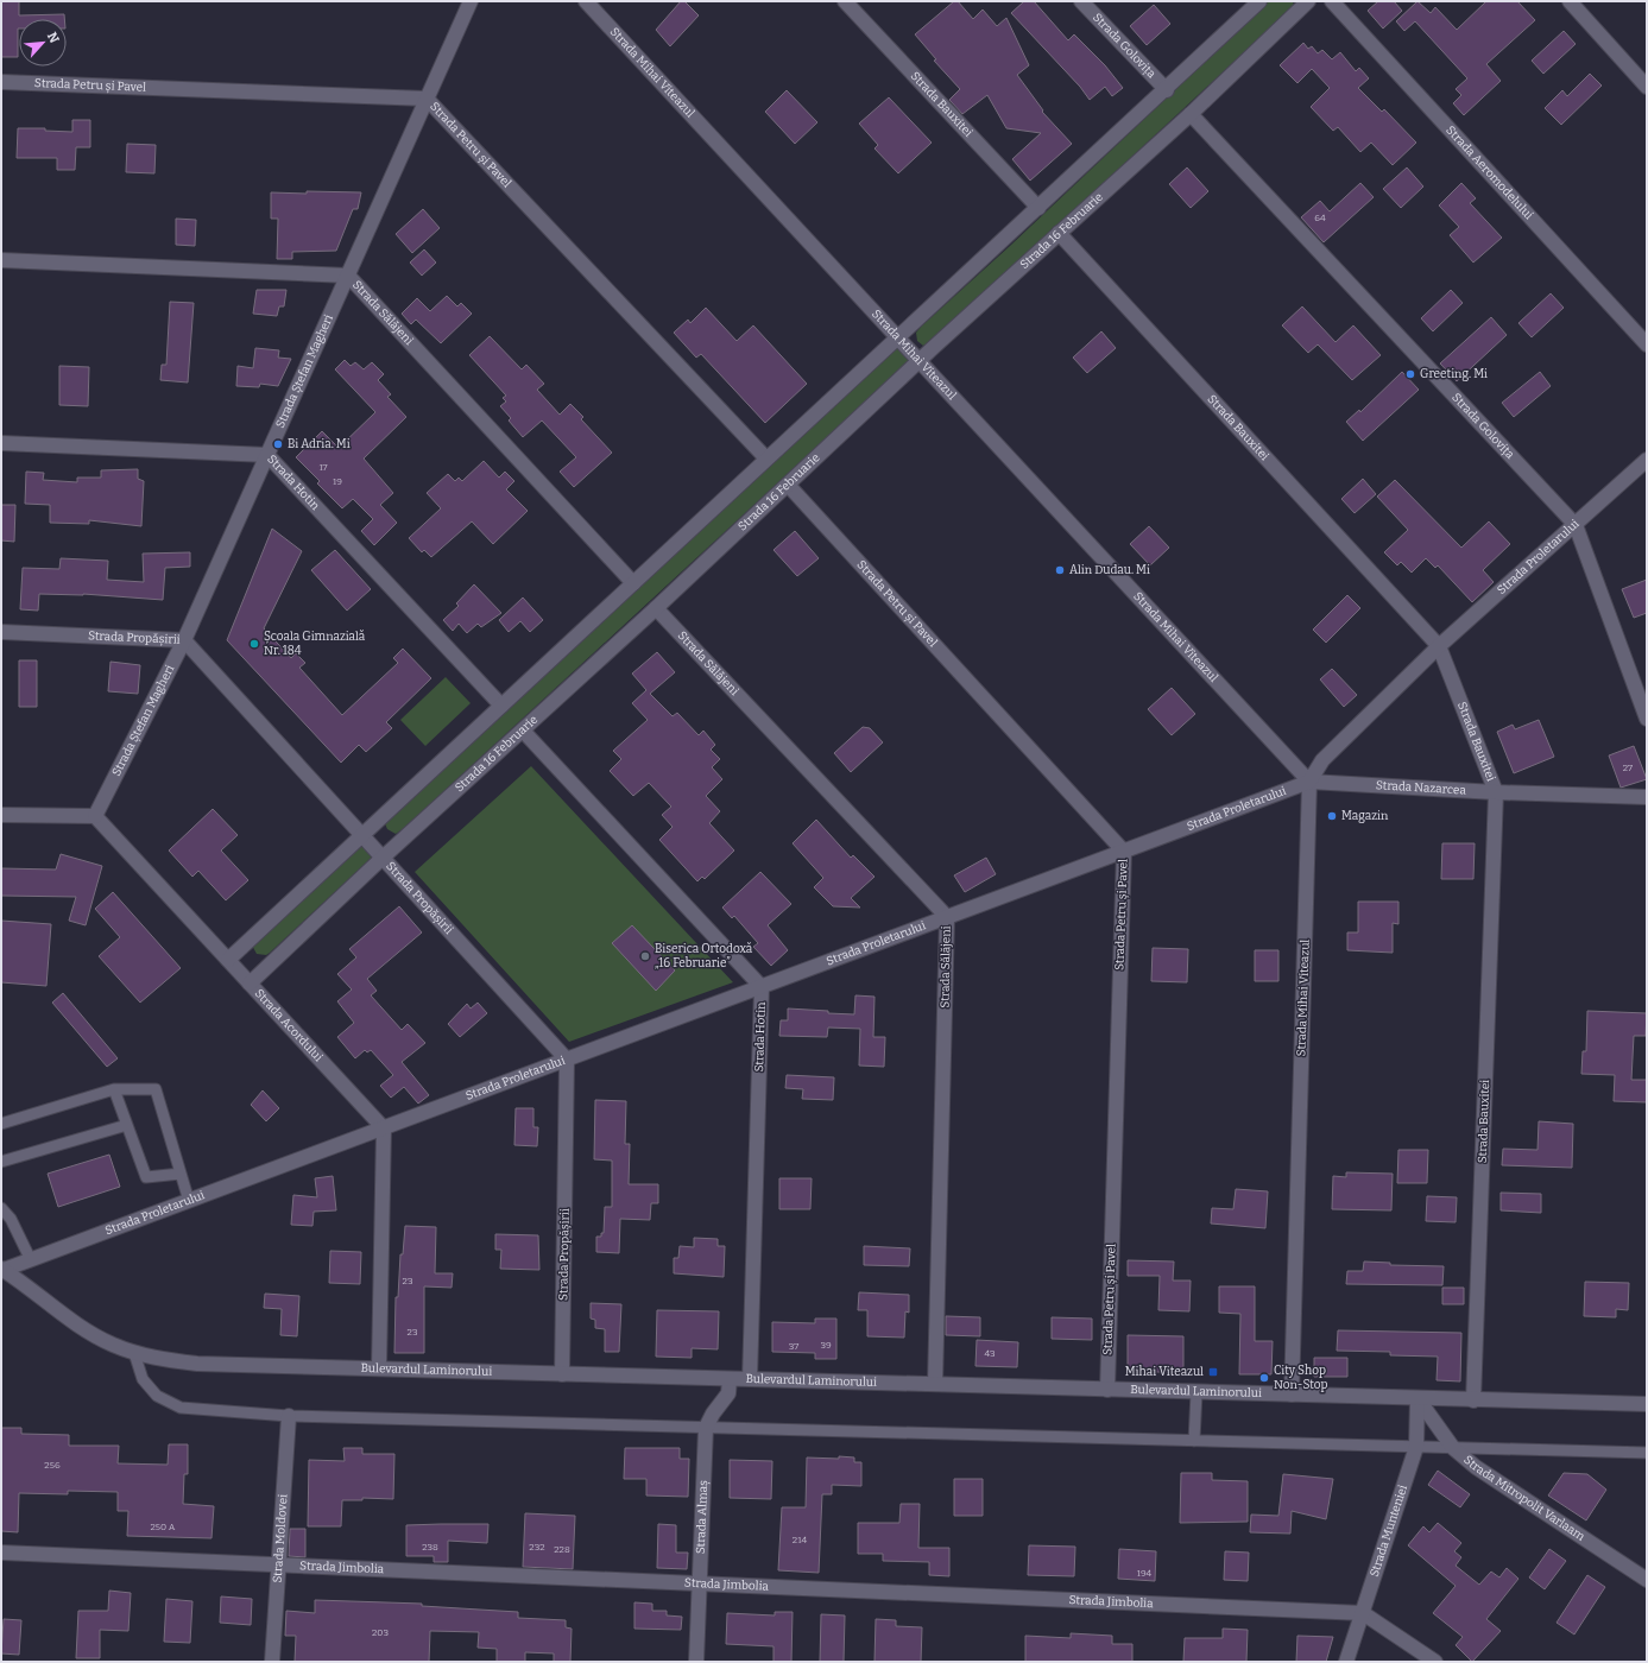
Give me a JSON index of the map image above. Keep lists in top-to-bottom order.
{
  "streets": {
    "street": [
      "Strada Golovița",
      "Strada Mihai Viteazul",
      "Strada Petru și Pavel",
      "Strada Bauxitei",
      "Strada Aeromodelului",
      "Strada 16 Februarie",
      "Strada Sălăjeni",
      "Strada Ștefan Magheri",
      "Strada Hotin",
      "Strada Proletarului",
      "Strada Propășirii",
      "Strada Nazarcea",
      "Strada Acordului",
      "Bulevardul Laminorului",
      "Strada Mitropolit Varlaam",
      "Strada Almaș",
      "Strada Munteniei",
      "Strada Moldovei",
      "Strada Jimbolia"
    ]
  },
  "crossings": [
    ["Strada Golovița", "Strada 16 Februarie"],
    ["Strada Golovița", "Strada Proletarului"],
    ["Strada Mihai Viteazul", "Strada 16 Februarie"],
    ["Strada Mihai Viteazul", "Strada Proletarului"],
    ["Strada Mihai Viteazul", "Strada Nazarcea"],
    ["Strada Mihai Viteazul", "Bulevardul Laminorului"],
    ["Strada Petru și Pavel", "Strada 16 Februarie"],
    ["Strada Petru și Pavel", "Strada Ștefan Magheri"],
    ["Strada Petru și Pavel", "Strada Proletarului"],
    ["Strada Petru și Pavel", "Bulevardul Laminorului"],
    ["Strada Bauxitei", "Strada 16 Februarie"],
    ["Strada Bauxitei", "Strada Proletarului"],
    ["Strada Bauxitei", "Strada Nazarcea"],
    ["Strada Bauxitei", "Bulevardul Laminorului"],
    ["Strada 16 Februarie", "Strada Sălăjeni"],
    ["Strada 16 Februarie", "Strada Hotin"],
    ["Strada 16 Februarie", "Strada Propășirii"],
    ["Strada 16 Februarie", "Strada Acordului"],
    ["Strada Sălăjeni", "Strada Ștefan Magheri"],
    ["Strada Sălăjeni", "Strada Proletarului"],
    ["Strada Sălăjeni", "Bulevardul Laminorului"],
    ["Strada Ștefan Magheri", "Strada Hotin"],
    ["Strada Ștefan Magheri", "Strada Propășirii"],
    ["Strada Ștefan Magheri", "Strada Acordului"],
    ["Strada Hotin", "Strada Proletarului"],
    ["Strada Hotin", "Bulevardul Laminorului"],
    ["Strada Proletarului", "Strada Propășirii"],
    ["Strada Proletarului", "Strada Nazarcea"],
    ["Strada Proletarului", "Strada Acordului"],
    ["Strada Proletarului", "Bulevardul Laminorului"],
    ["Strada Propășirii", "Bulevardul Laminorului"],
    ["Bulevardul Laminorului", "Strada Mitropolit Varlaam"],
    ["Bulevardul Laminorului", "Strada Almaș"],
    ["Bulevardul Laminorului", "Strada Munteniei"],
    ["Strada Mitropolit Varlaam", "Strada Munteniei"],
    ["Strada Almaș", "Strada Jimbolia"],
    ["Strada Munteniei", "Strada Jimbolia"],
    ["Strada Moldovei", "Strada Jimbolia"]
  ],
  "places": {
    "other": [
      "Greeting. Mi",
      "Bi Adria. Mi",
      "Alin Dudau. Mi",
      "Școala Gimnazială Nr. 184",
      "Magazin",
      "Biserica Ortodoxă „16 Februarie”",
      "City Shop Non-Stop"
    ],
    "transit": ["Mihai Viteazul"]
  },
  "house_numbers": [
    "64",
    "17",
    "19",
    "27",
    "23",
    "23",
    "39",
    "37",
    "43",
    "256",
    "250 A",
    "214",
    "238",
    "232",
    "228",
    "194",
    "203"
  ],
  "north": "top right"
}
